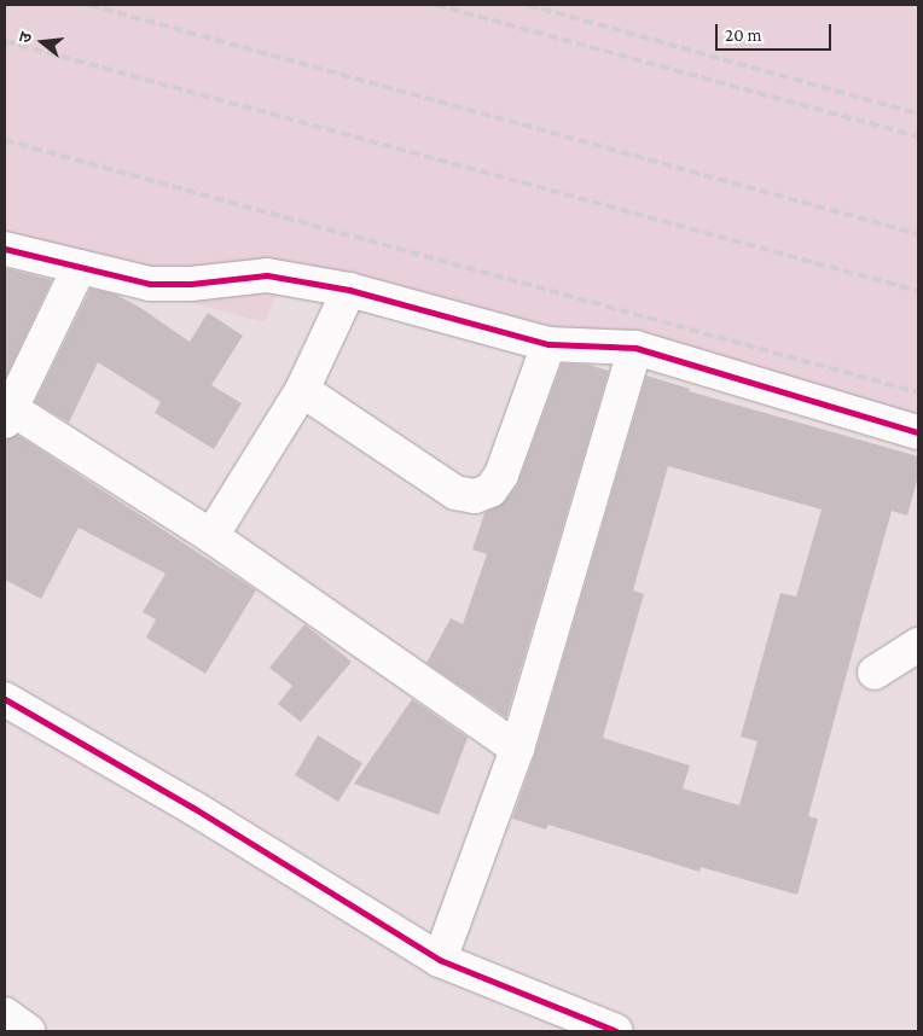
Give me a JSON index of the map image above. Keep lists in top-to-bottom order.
{
  "scale_bar": "20 m",
  "north": "left"
}
